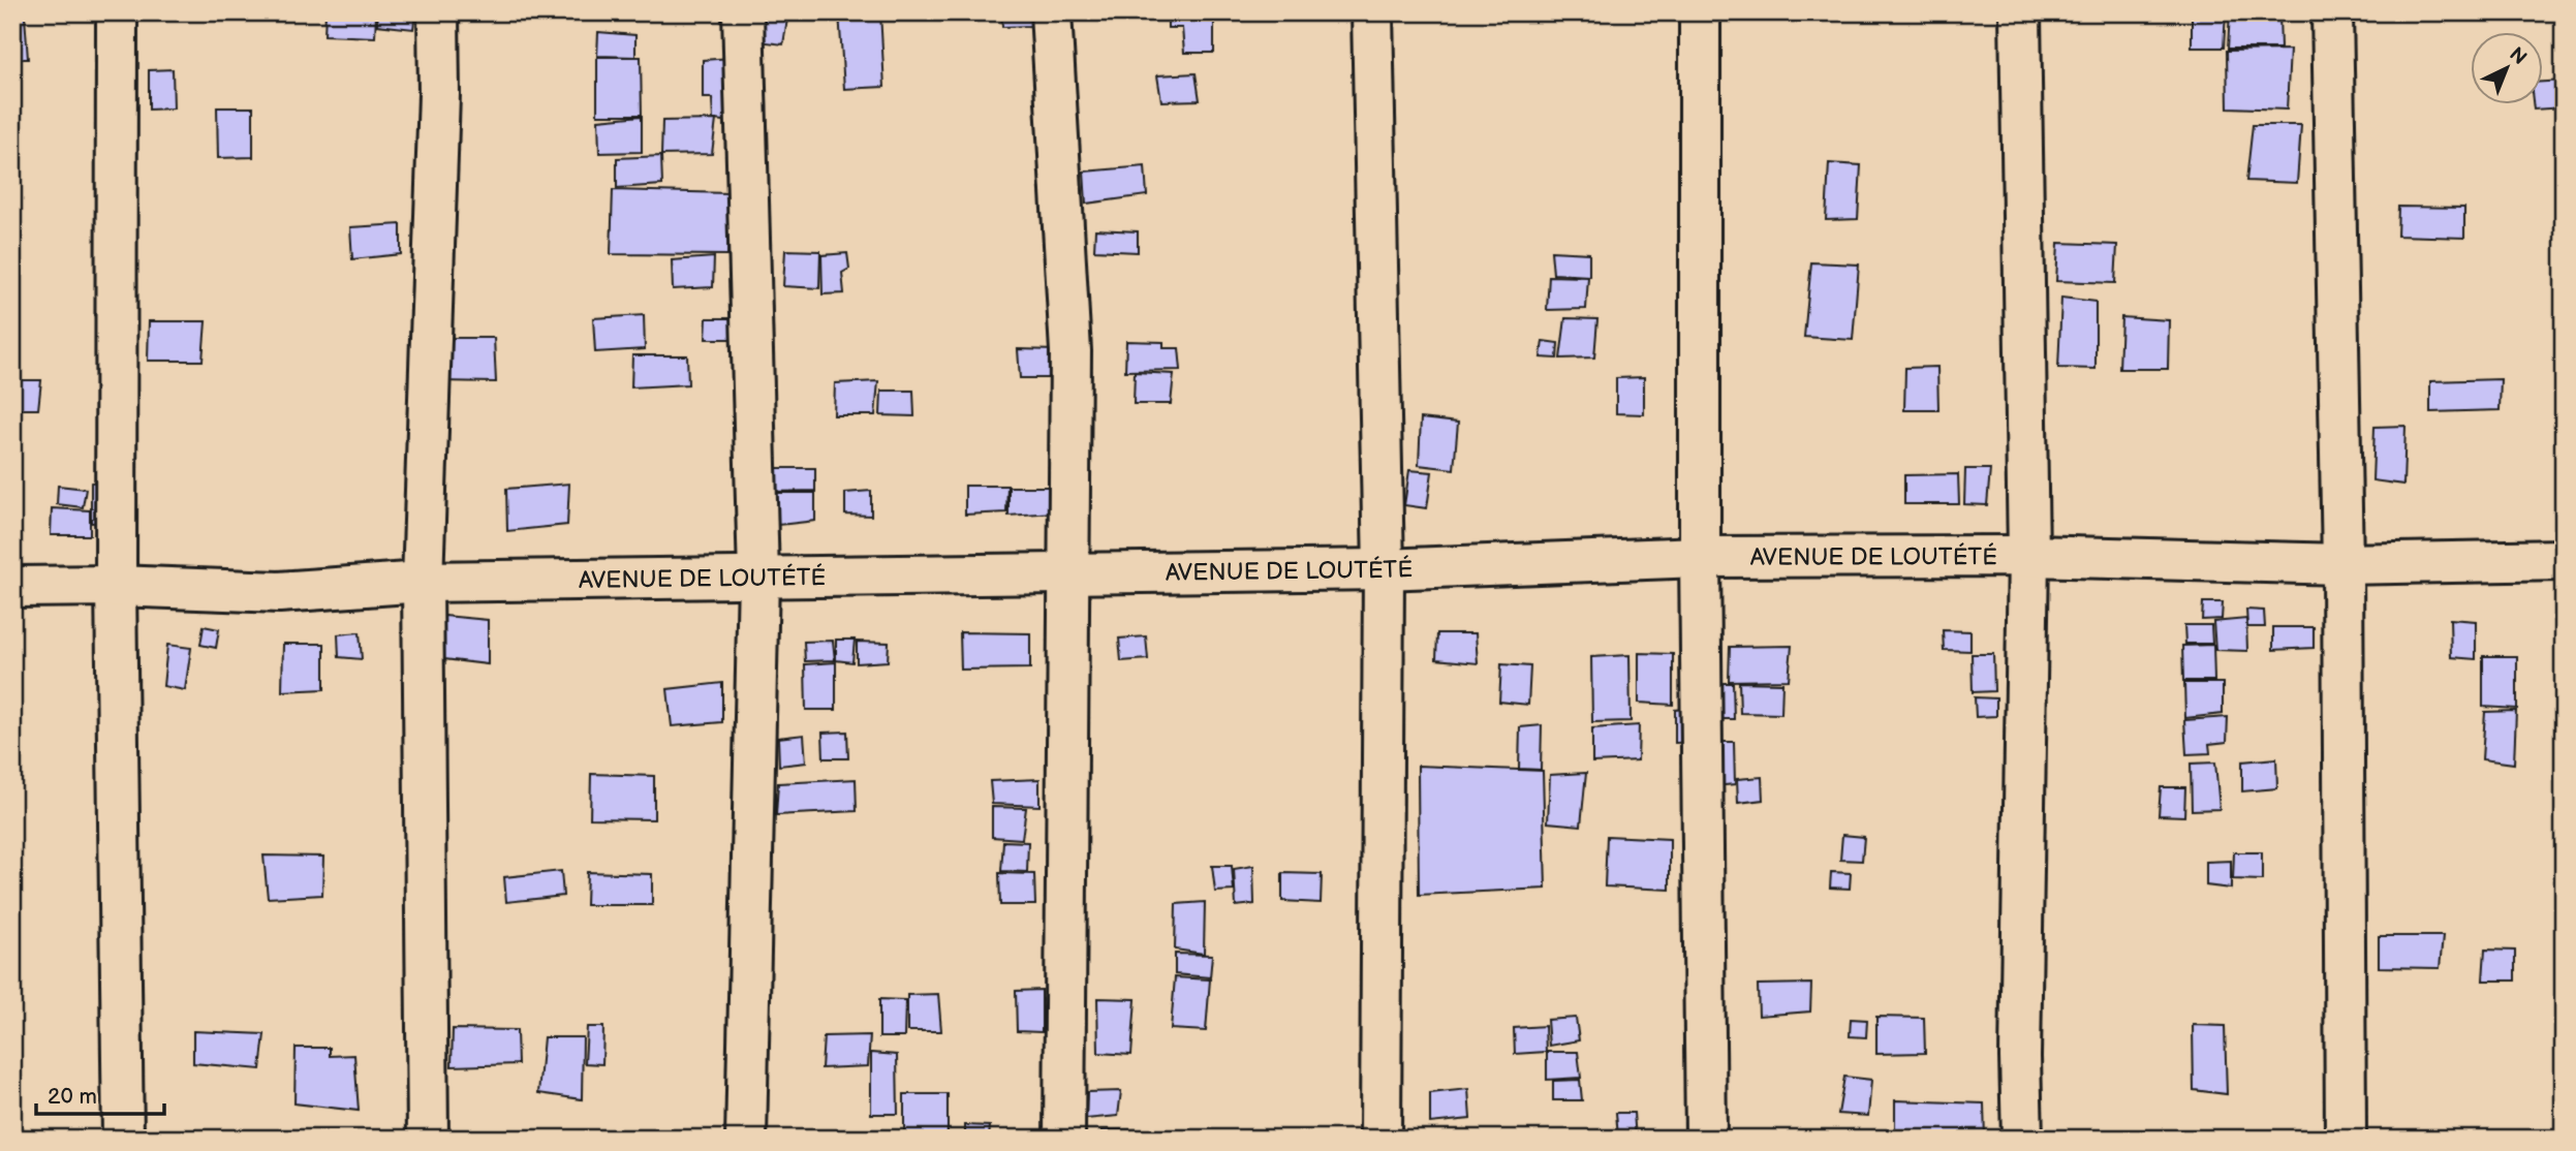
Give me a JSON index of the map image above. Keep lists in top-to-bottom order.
{
  "streets": {
    "street": ["AVENUE DE LOUTÉTÉ"]
  },
  "scale_bar": "20 m",
  "north": "top right"
}
